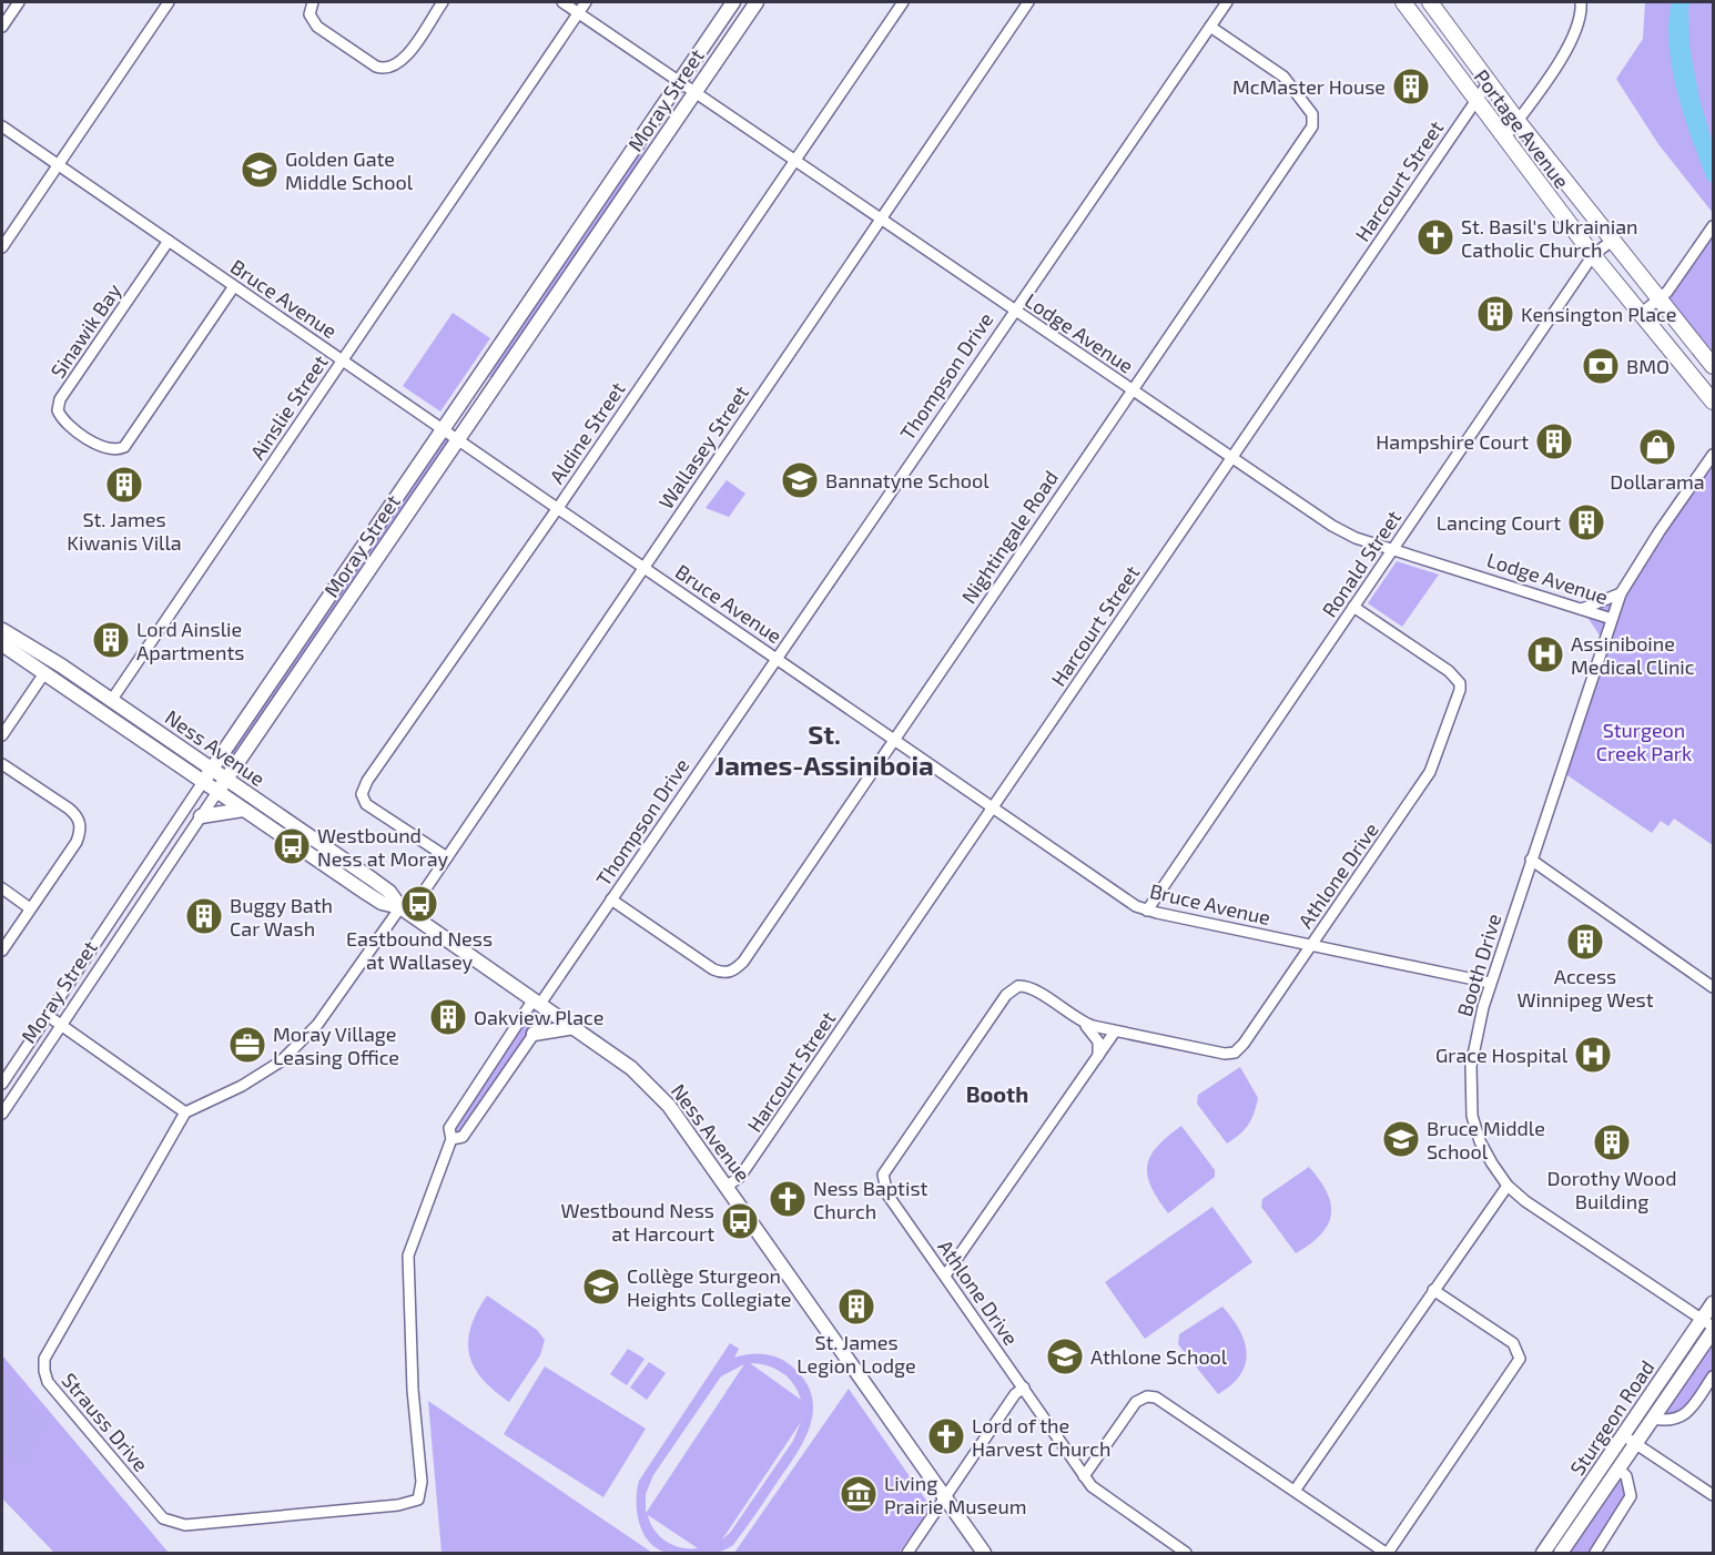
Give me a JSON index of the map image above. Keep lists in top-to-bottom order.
{
  "streets": {
    "highway": ["Portage Avenue"],
    "main road": ["Moray Street", "Ness Avenue", "Sturgeon Road"],
    "street": [
      "Harcourt Street",
      "Bruce Avenue",
      "Sinawik Bay",
      "Lodge Avenue",
      "Thompson Drive",
      "Ainslie Street",
      "Aldine Street",
      "Wallasey Street",
      "Nightingale Road",
      "Ronald Street",
      "Athlone Drive",
      "Booth Drive",
      "Strauss Drive"
    ]
  },
  "crossings": [
    ["Moray Street", "Bruce Avenue"],
    ["Moray Street", "Lodge Avenue"],
    ["Moray Street", "Ness Avenue"],
    ["Portage Avenue", "Harcourt Street"],
    ["Portage Avenue", "Ronald Street"],
    ["Harcourt Street", "Bruce Avenue"],
    ["Harcourt Street", "Lodge Avenue"],
    ["Harcourt Street", "Ness Avenue"],
    ["Bruce Avenue", "Sinawik Bay"],
    ["Bruce Avenue", "Thompson Drive"],
    ["Bruce Avenue", "Ainslie Street"],
    ["Bruce Avenue", "Aldine Street"],
    ["Bruce Avenue", "Wallasey Street"],
    ["Bruce Avenue", "Nightingale Road"],
    ["Bruce Avenue", "Ronald Street"],
    ["Bruce Avenue", "Athlone Drive"],
    ["Bruce Avenue", "Booth Drive"],
    ["Lodge Avenue", "Thompson Drive"],
    ["Lodge Avenue", "Ainslie Street"],
    ["Lodge Avenue", "Aldine Street"],
    ["Lodge Avenue", "Wallasey Street"],
    ["Lodge Avenue", "Nightingale Road"],
    ["Lodge Avenue", "Ronald Street"],
    ["Lodge Avenue", "Booth Drive"],
    ["Thompson Drive", "Nightingale Road"],
    ["Thompson Drive", "Ness Avenue"],
    ["Thompson Drive", "Strauss Drive"],
    ["Ainslie Street", "Ness Avenue"],
    ["Aldine Street", "Wallasey Street"],
    ["Wallasey Street", "Ness Avenue"],
    ["Ronald Street", "Athlone Drive"],
    ["Booth Drive", "Sturgeon Road"]
  ],
  "districts": ["St. James-Assiniboia", "Booth"],
  "parks": ["Sturgeon Creek Park"],
  "places": {
    "building": [
      "McMaster House",
      "Kensington Place",
      "Hampshire Court",
      "St. James Kiwanis Villa",
      "Lancing Court",
      "Lord Ainslie Apartments",
      "Buggy Bath Car Wash",
      "Access Winnipeg West",
      "Oakview Place",
      "Dorothy Wood Building",
      "St. James Legion Lodge"
    ],
    "school or university": [
      "Golden Gate Middle School",
      "Bannatyne School",
      "Bruce Middle School",
      "Collège Sturgeon Heights Collegiate",
      "Athlone School"
    ],
    "church": ["St. Basil's Ukrainian Catholic Church", "Ness Baptist Church", "Lord of the Harvest Church"],
    "bank": ["BMO"],
    "shop": ["Dollarama"],
    "hospital": ["Assiniboine Medical Clinic", "Grace Hospital"],
    "bus stop": ["Westbound Ness at Moray", "Eastbound Ness at Wallasey", "Westbound Ness at Harcourt"],
    "office": ["Moray Village Leasing Office"],
    "museum": ["Living Prairie Museum"]
  }
}
